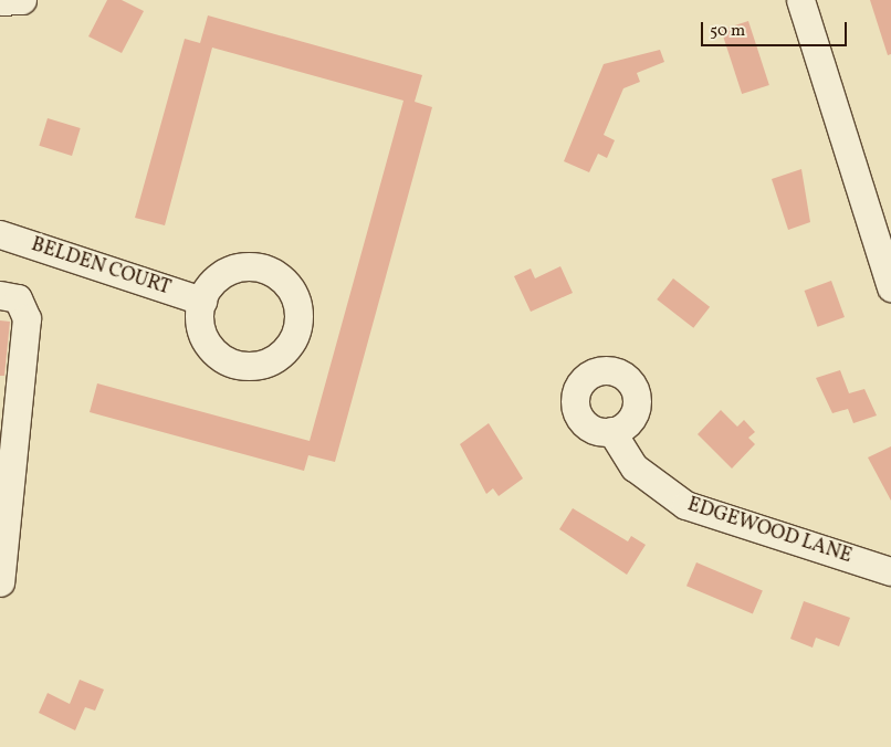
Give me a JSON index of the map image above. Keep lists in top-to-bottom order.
{
  "streets": {
    "street": ["BELDEN COURT", "EDGEWOOD LANE"]
  },
  "scale_bar": "50 m"
}
